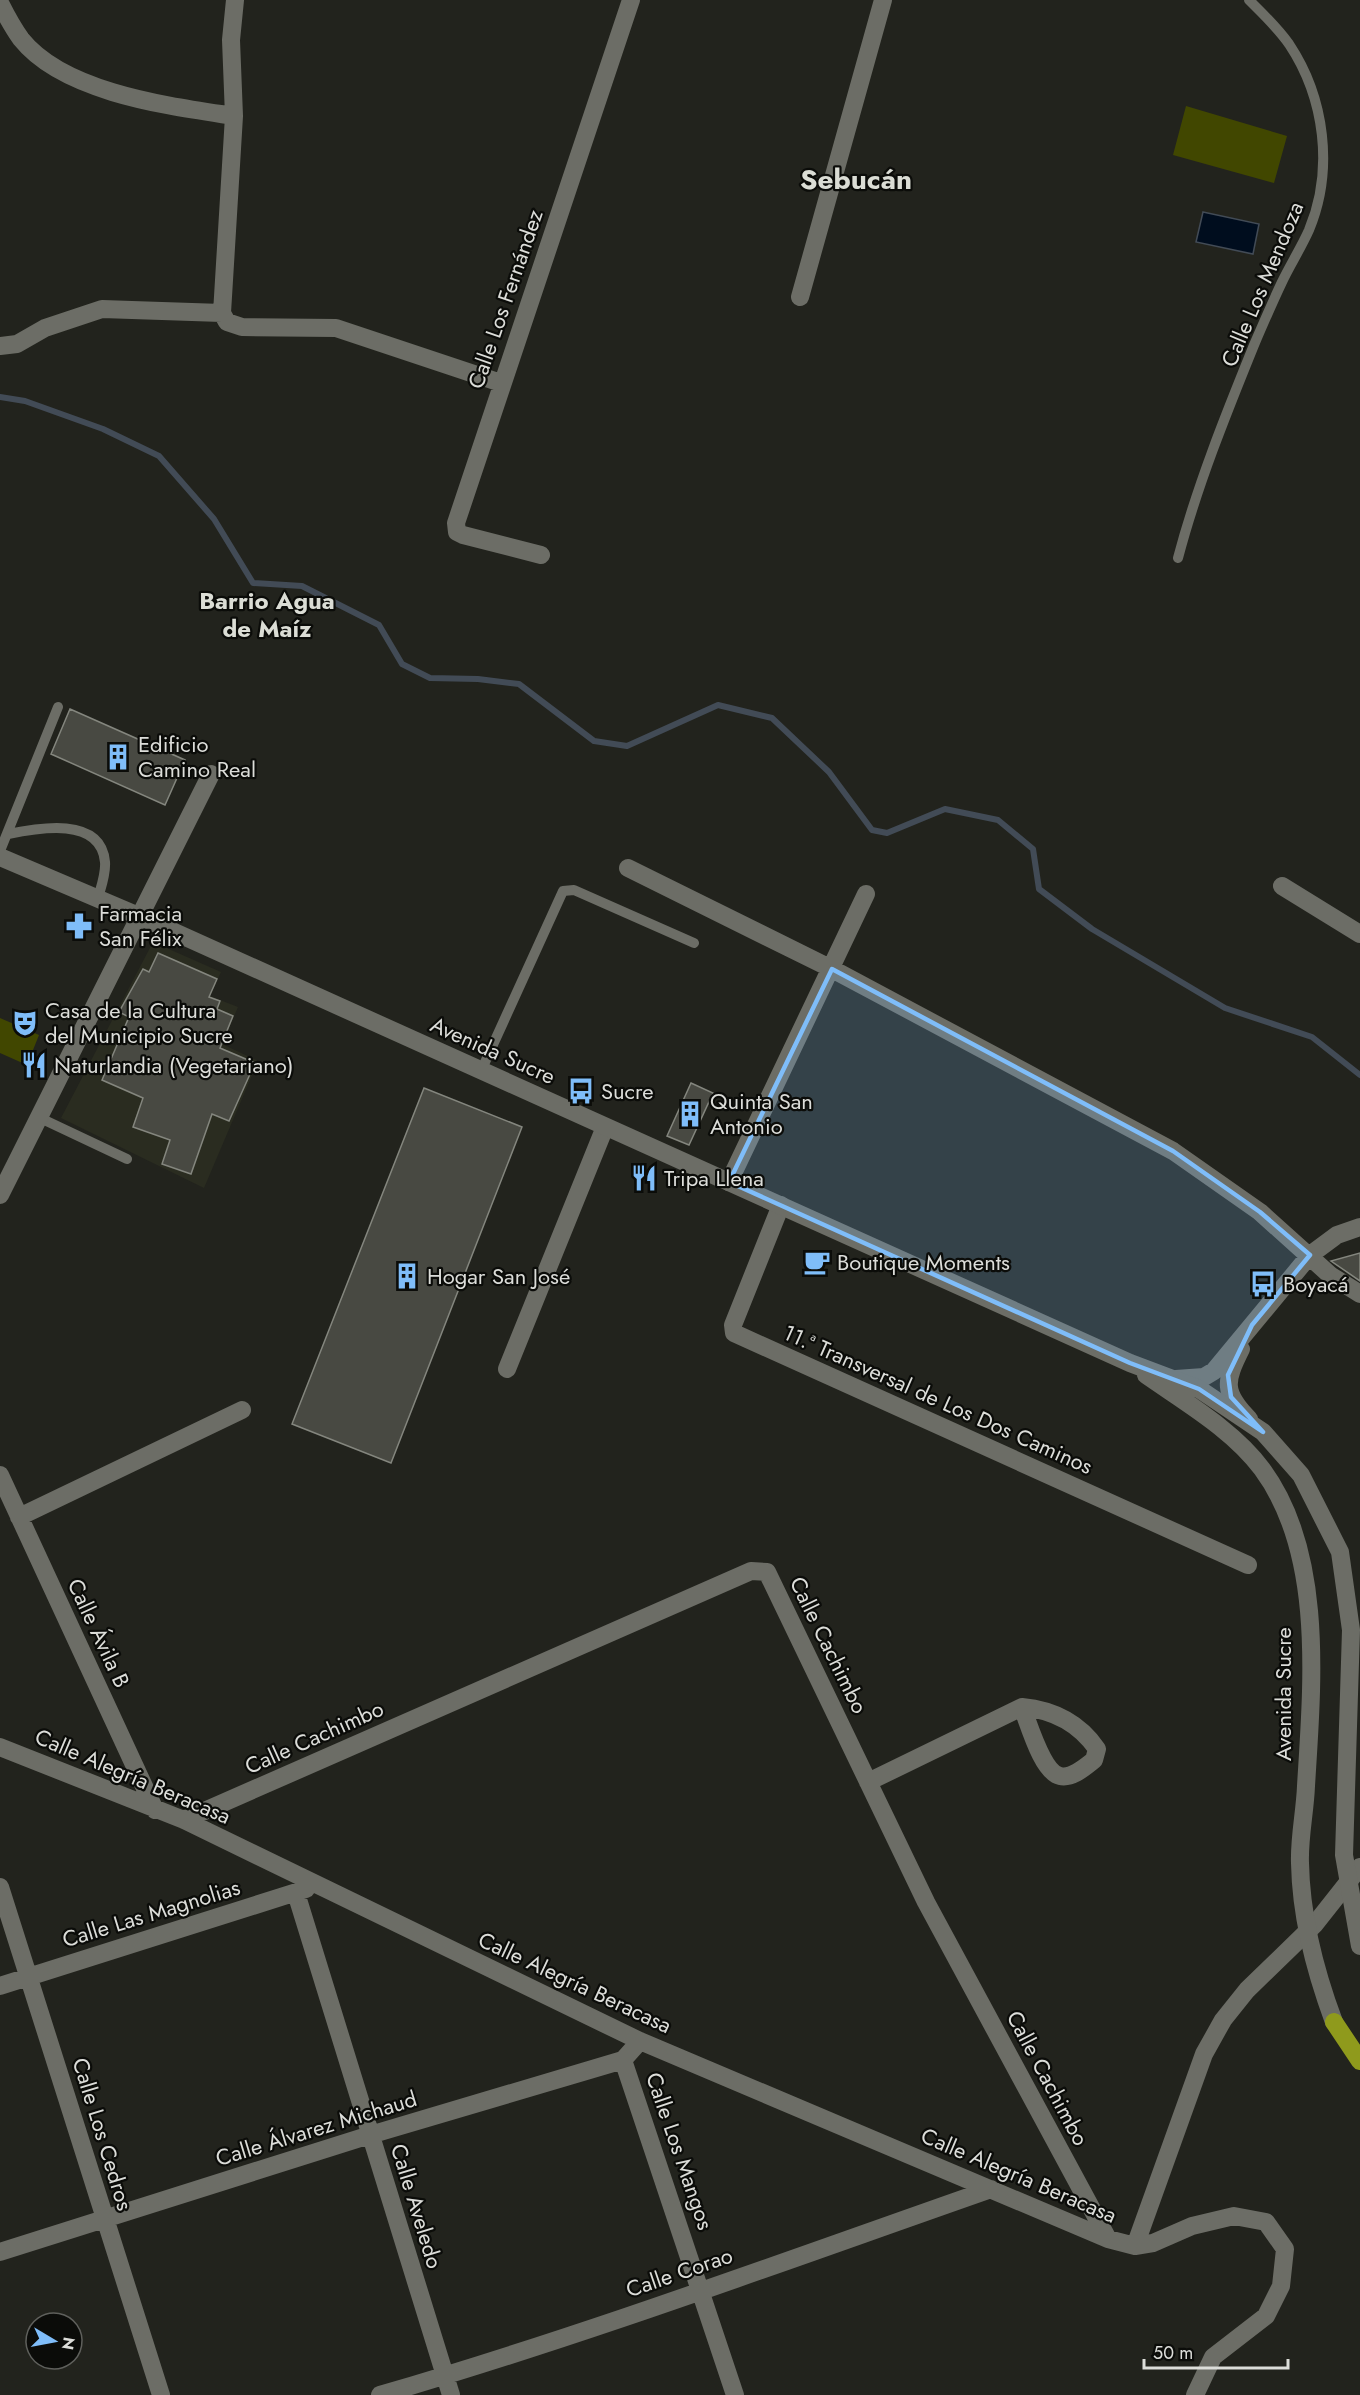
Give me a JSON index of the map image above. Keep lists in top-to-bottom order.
{
  "streets": {
    "street": [
      "Calle Los Fernández",
      "Avenida Sucre",
      "11.ª Transversal de Los Dos Caminos",
      "Calle Ávila B",
      "Calle Cachimbo",
      "Calle Alegría Beracasa",
      "Calle Las Magnolias",
      "Calle Álvarez Michaud",
      "Calle Los Cedros",
      "Calle Los Mangos",
      "Calle Aveledo",
      "Calle Corao"
    ],
    "lane": ["Calle Los Mendoza"]
  },
  "crossings": [
    ["Avenida Sucre", "11.ª Transversal de Los Dos Caminos"],
    ["Calle Ávila B", "Calle Alegría Beracasa"],
    ["Calle Cachimbo", "Calle Alegría Beracasa"],
    ["Calle Alegría Beracasa", "Calle Las Magnolias"],
    ["Calle Alegría Beracasa", "Calle Corao"],
    ["Calle Las Magnolias", "Calle Los Cedros"],
    ["Calle Las Magnolias", "Calle Aveledo"],
    ["Calle Álvarez Michaud", "Calle Los Cedros"],
    ["Calle Álvarez Michaud", "Calle Los Mangos"],
    ["Calle Álvarez Michaud", "Calle Aveledo"],
    ["Calle Los Mangos", "Calle Corao"],
    ["Calle Aveledo", "Calle Corao"]
  ],
  "districts": ["Sebucán", "Barrio Agua de Maíz"],
  "places": {
    "building": ["Edificio Camino Real", "Quinta San Antonio", "Hogar San José"],
    "pharmacy": ["Farmacia San Félix"],
    "theatre": ["Casa de la Cultura del Municipio Sucre"],
    "restaurant": ["Naturlandia (Vegetariano)", "Tripa Llena"],
    "bus stop": ["Sucre", "Boyacá"],
    "cafe": ["Boutique Moments"]
  },
  "scale_bar": "50 m",
  "north": "right"
}
